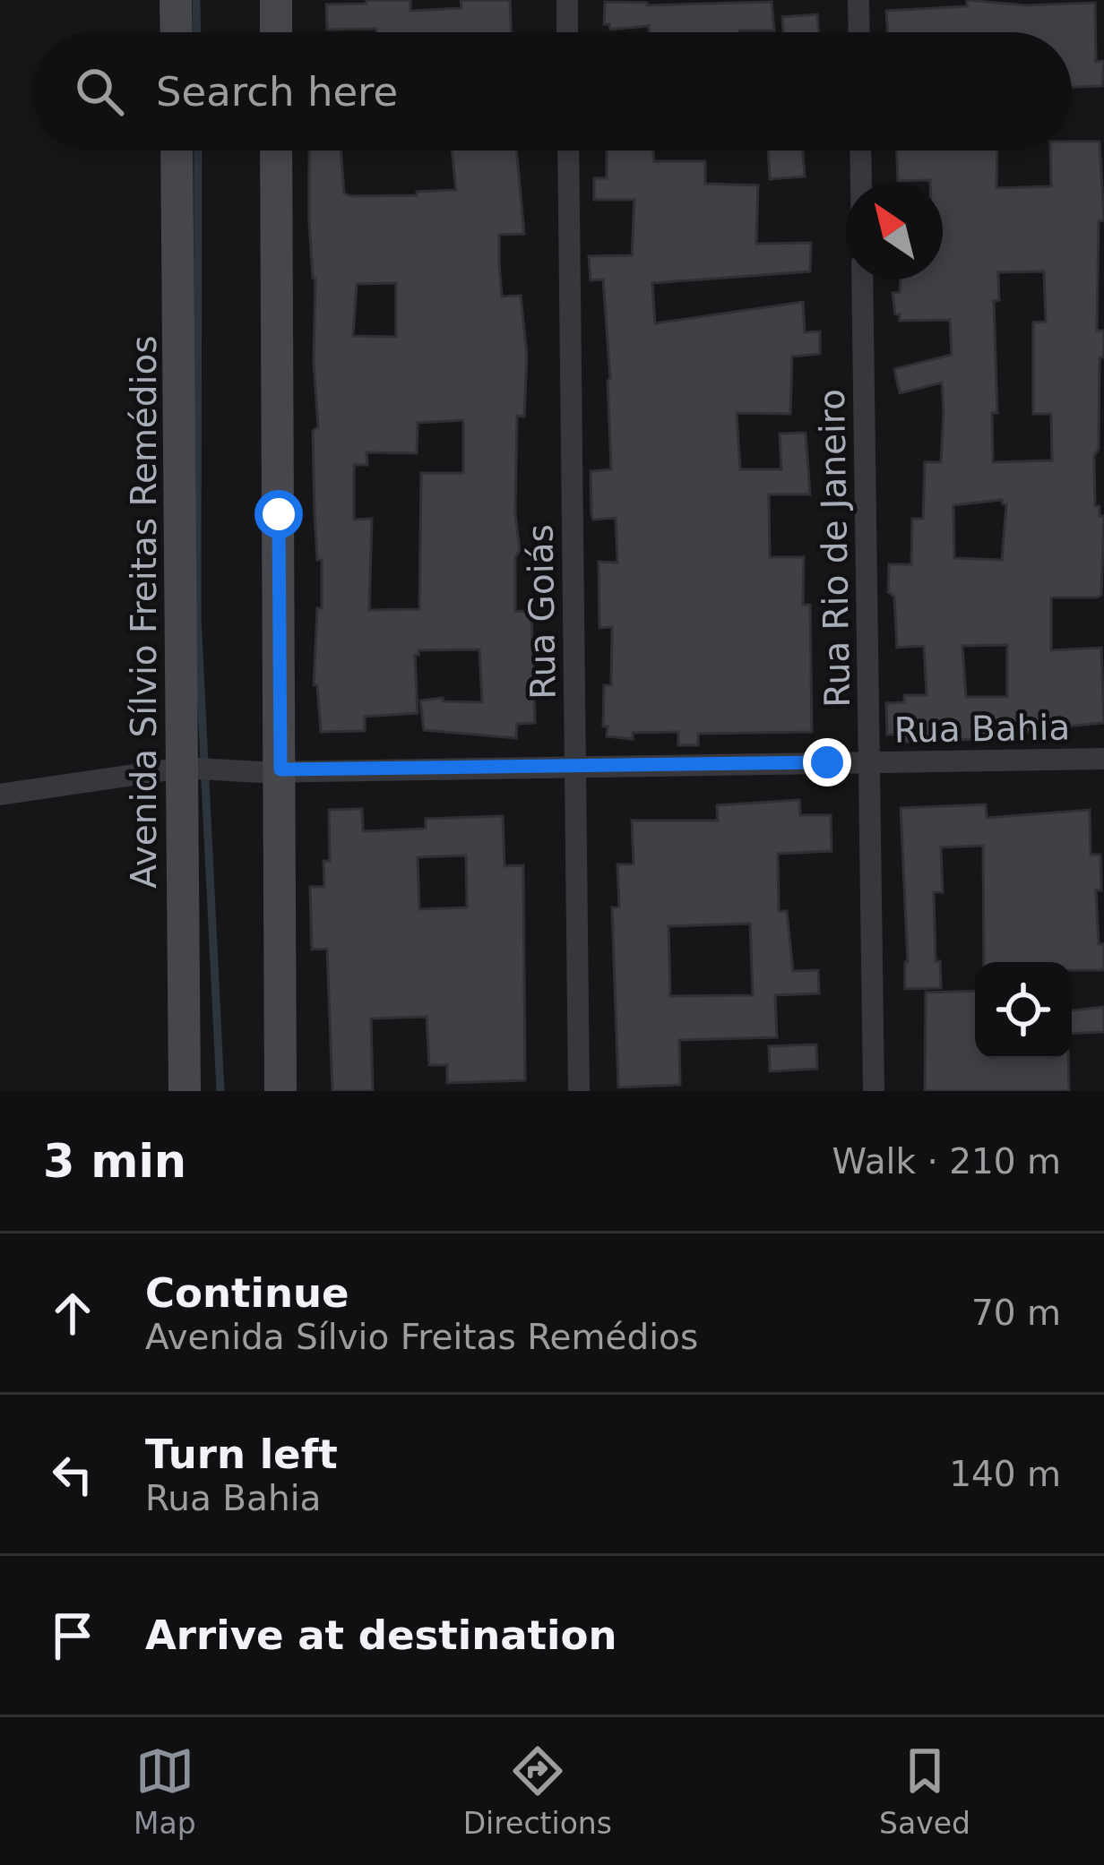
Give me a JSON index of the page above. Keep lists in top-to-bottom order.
{
  "streets": {
    "street": [
      "Rua Rio de Janeiro",
      "Avenida Sílvio Freitas Remédios",
      "Rua Goiás",
      "Rua Bahia"
    ]
  },
  "crossings": [
    ["Rua Rio de Janeiro", "Rua Bahia"],
    ["Avenida Sílvio Freitas Remédios", "Rua Bahia"],
    ["Rua Goiás", "Rua Bahia"]
  ],
  "north": "top left",
  "page": {
    "search": "Search here",
    "heading": ["3 min", "Walk · 210 m"],
    "list": [
      ["Continue", "Avenida Sílvio Freitas Remédios", "70 m"],
      ["Turn left", "Rua Bahia", "140 m"],
      "Arrive at destination"
    ],
    "nav": ["Map", "Directions", "Saved"]
  }
}
